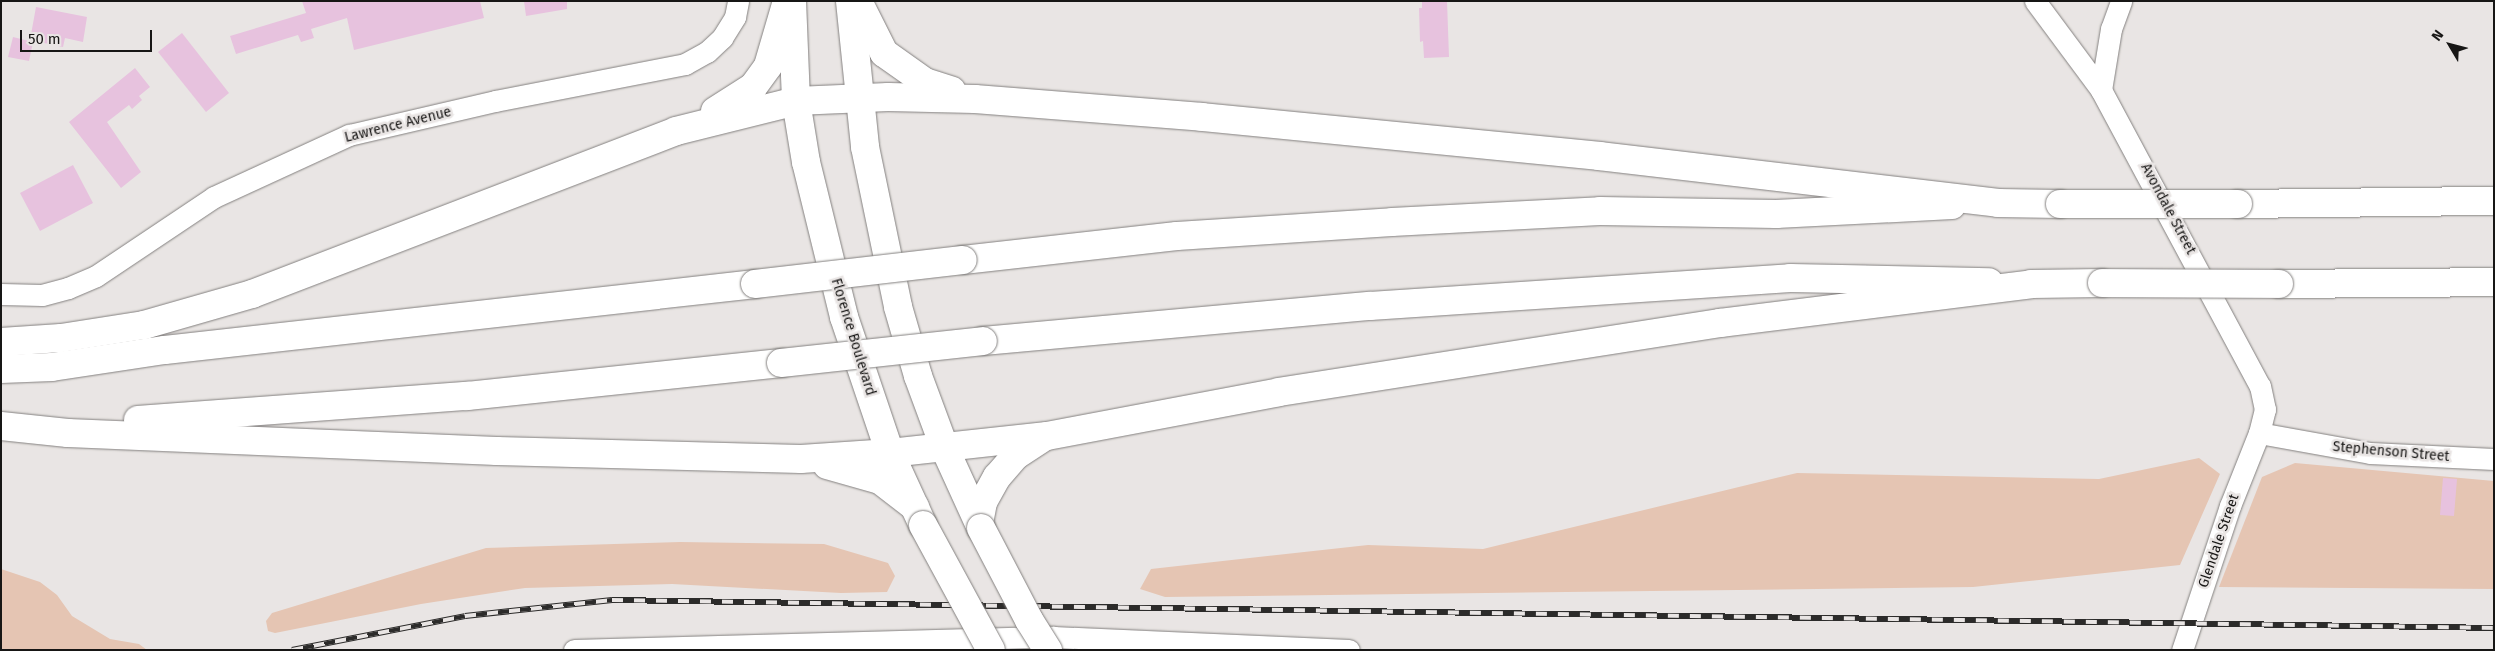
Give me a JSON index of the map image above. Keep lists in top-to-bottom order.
{
  "streets": {
    "main road": ["Florence Boulevard"],
    "street": [
      "Lawrence Avenue",
      "Avondale Street",
      "Stephenson Street",
      "Glendale Street"
    ]
  },
  "crossings": [
    ["Avondale Street", "Stephenson Street"],
    ["Avondale Street", "Glendale Street"],
    ["Stephenson Street", "Glendale Street"]
  ],
  "scale_bar": "50 m",
  "north": "top left"
}
